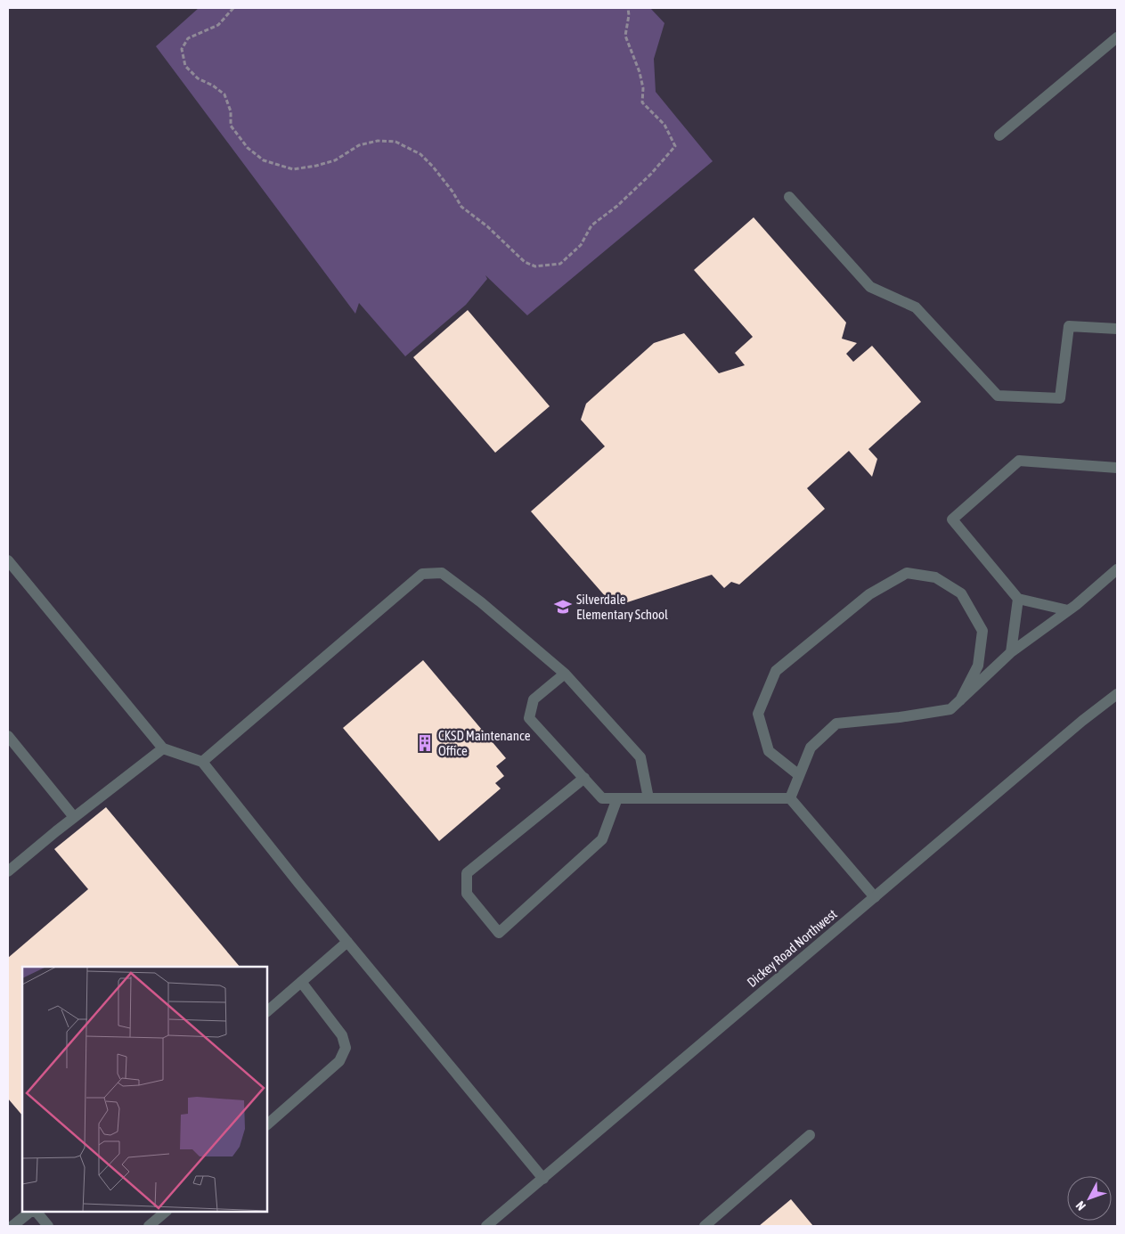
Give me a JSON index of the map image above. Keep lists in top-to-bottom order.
{
  "streets": {
    "street": ["Dickey Road Northwest"]
  },
  "places": {
    "school or university": ["Silverdale Elementary School"],
    "building": ["CKSD Maintenance Office"]
  },
  "north": "bottom left"
}
